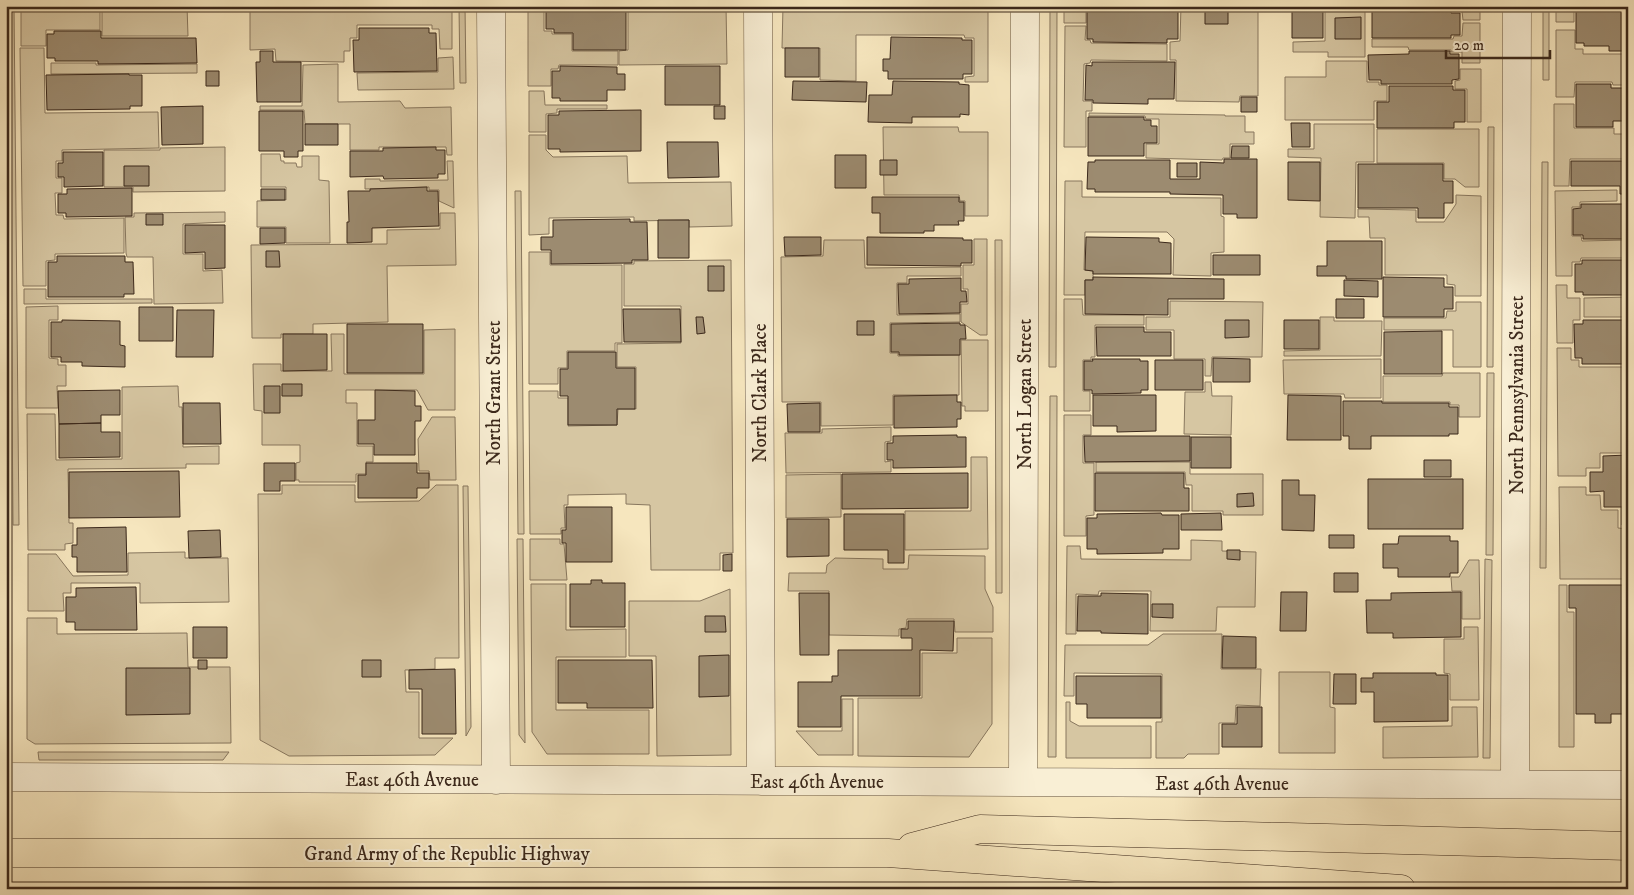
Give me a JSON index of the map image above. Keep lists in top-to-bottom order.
{
  "streets": {
    "highway": ["Grand Army of the Republic Highway"],
    "street": [
      "North Grant Street",
      "North Clark Place",
      "North Logan Street",
      "North Pennsylvania Street",
      "East 46th Avenue"
    ]
  },
  "crossings": [
    ["North Grant Street", "East 46th Avenue"],
    ["North Clark Place", "East 46th Avenue"],
    ["North Logan Street", "East 46th Avenue"],
    ["North Pennsylvania Street", "East 46th Avenue"]
  ],
  "scale_bar": "20 m"
}
